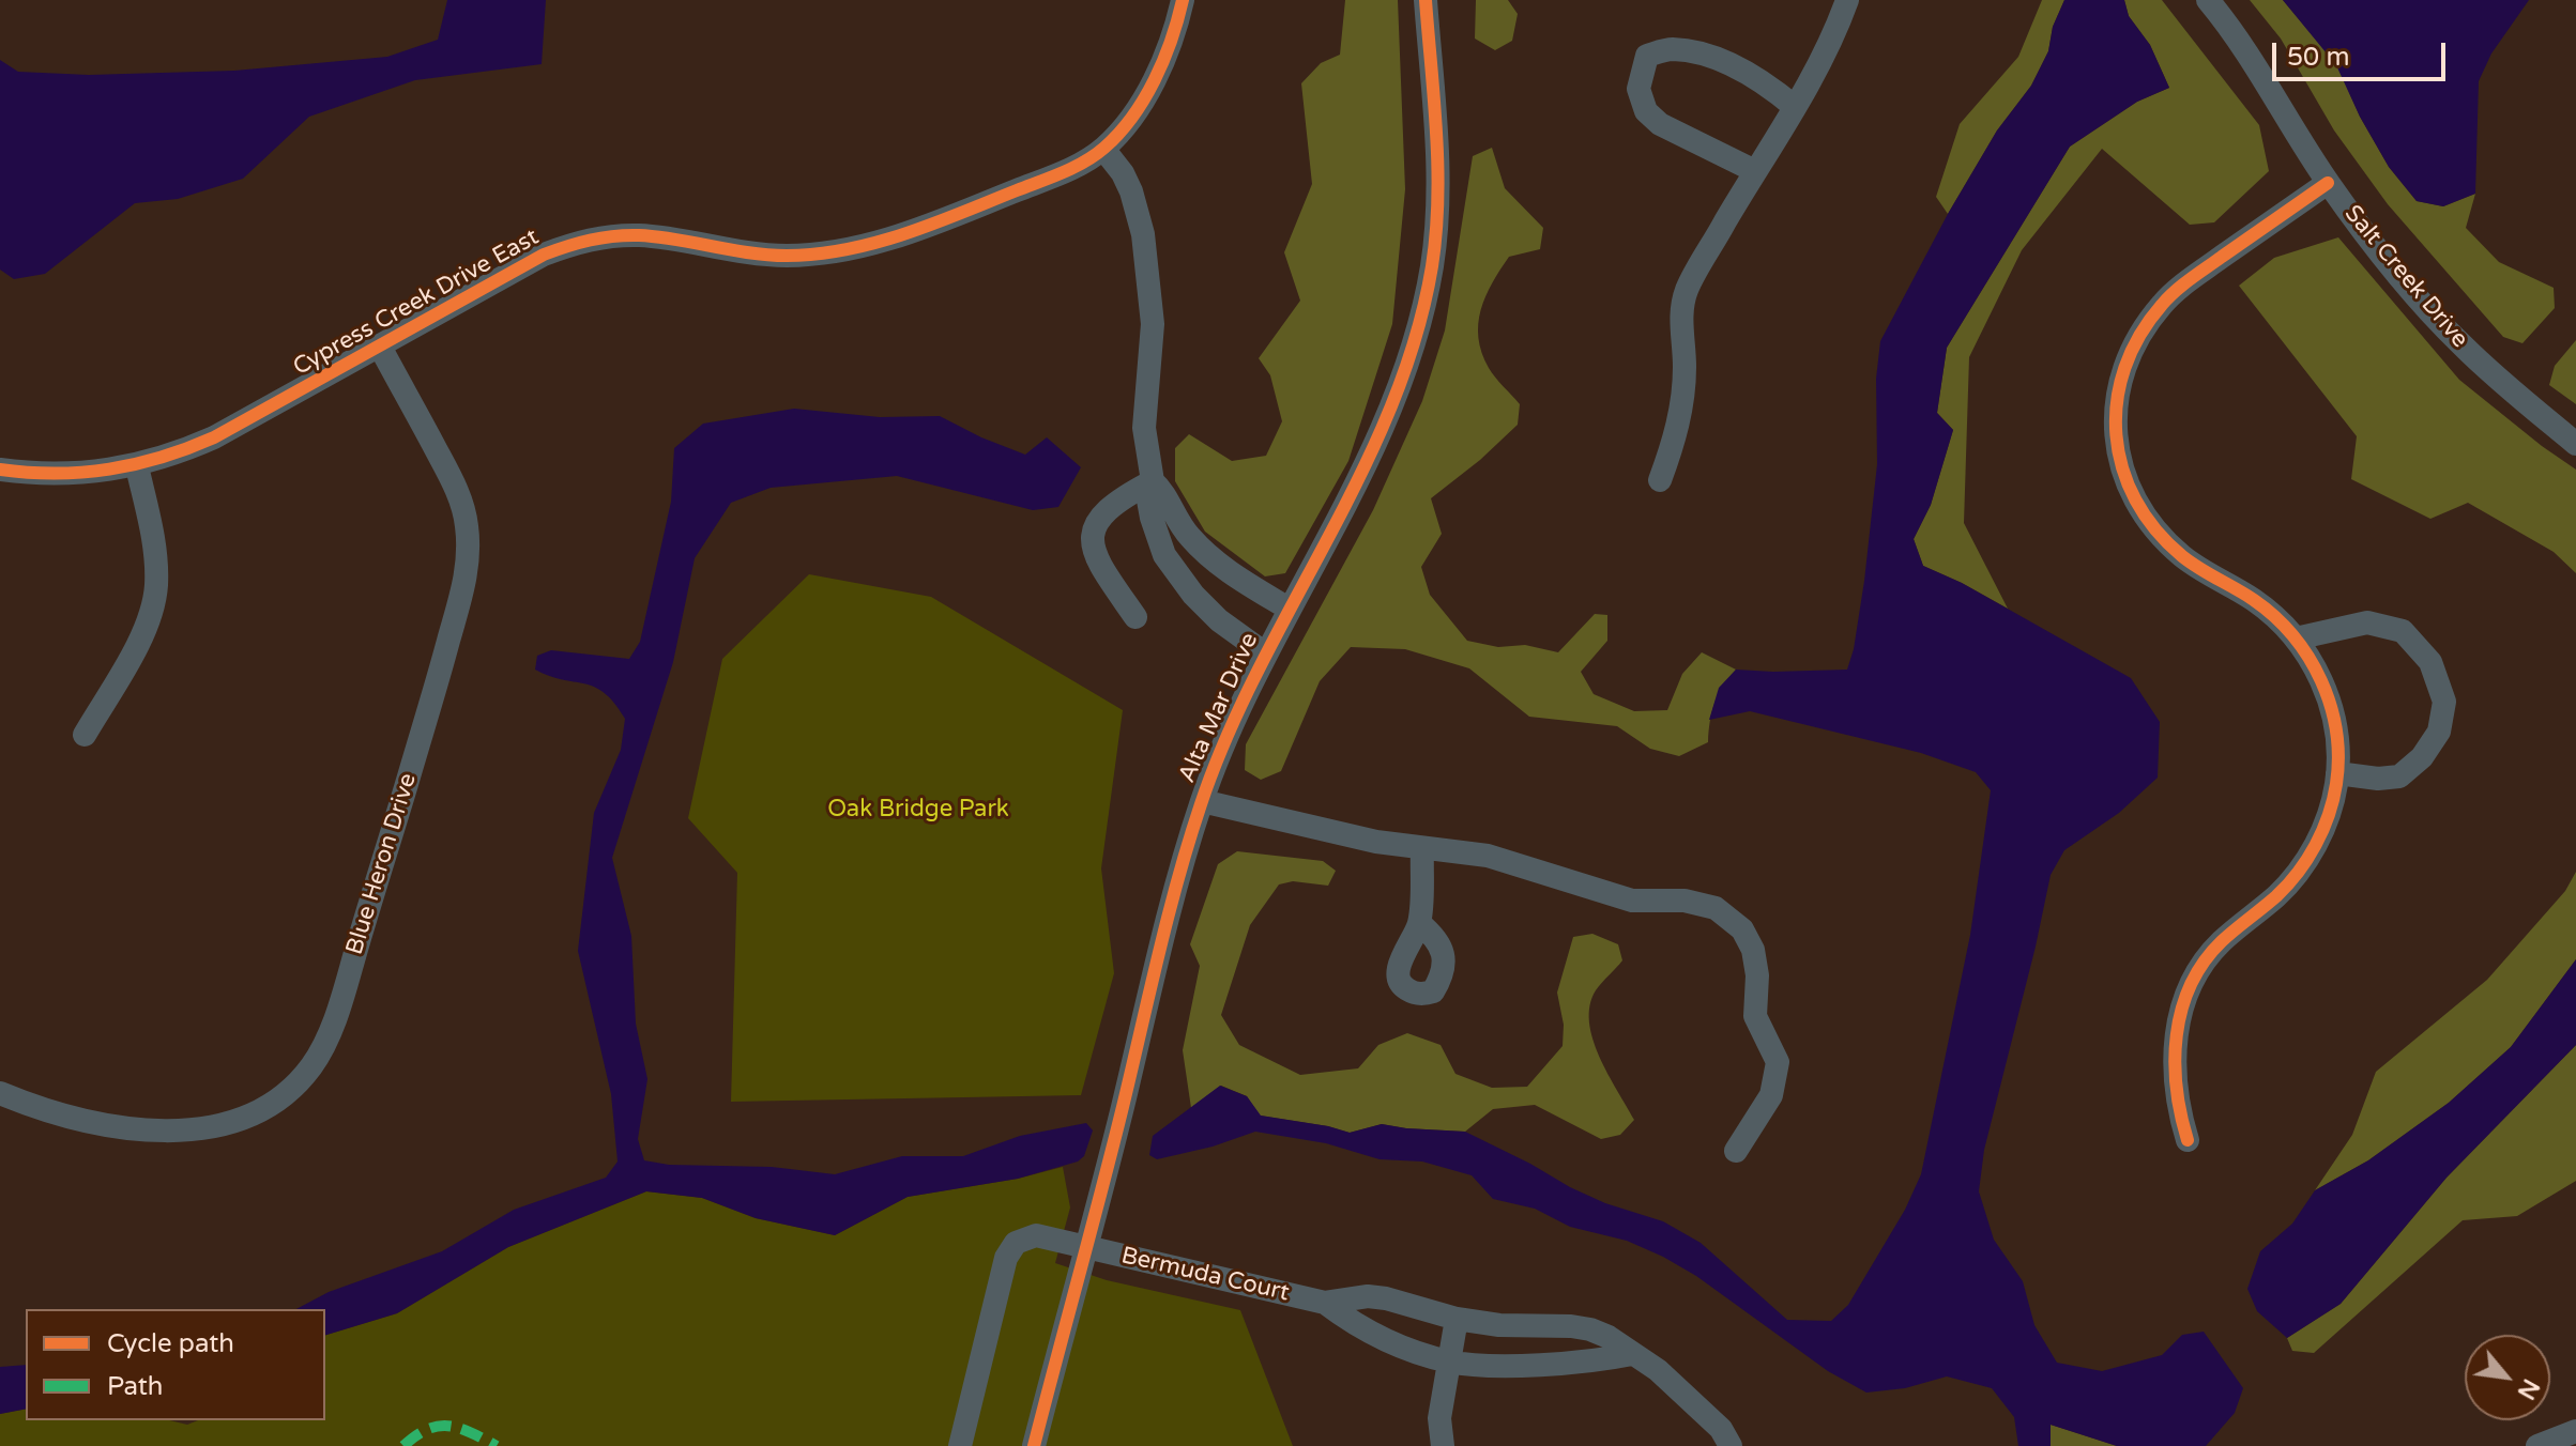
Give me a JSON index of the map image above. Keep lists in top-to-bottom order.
{
  "streets": {
    "street": [
      "Salt Creek Drive",
      "Cypress Creek Drive East",
      "Alta Mar Drive",
      "Blue Heron Drive",
      "Bermuda Court"
    ]
  },
  "crossings": [
    ["Cypress Creek Drive East", "Blue Heron Drive"],
    ["Alta Mar Drive", "Bermuda Court"]
  ],
  "parks": ["Oak Bridge Park"],
  "legend": ["Cycle path", "Path"],
  "scale_bar": "50 m",
  "north": "bottom right"
}
